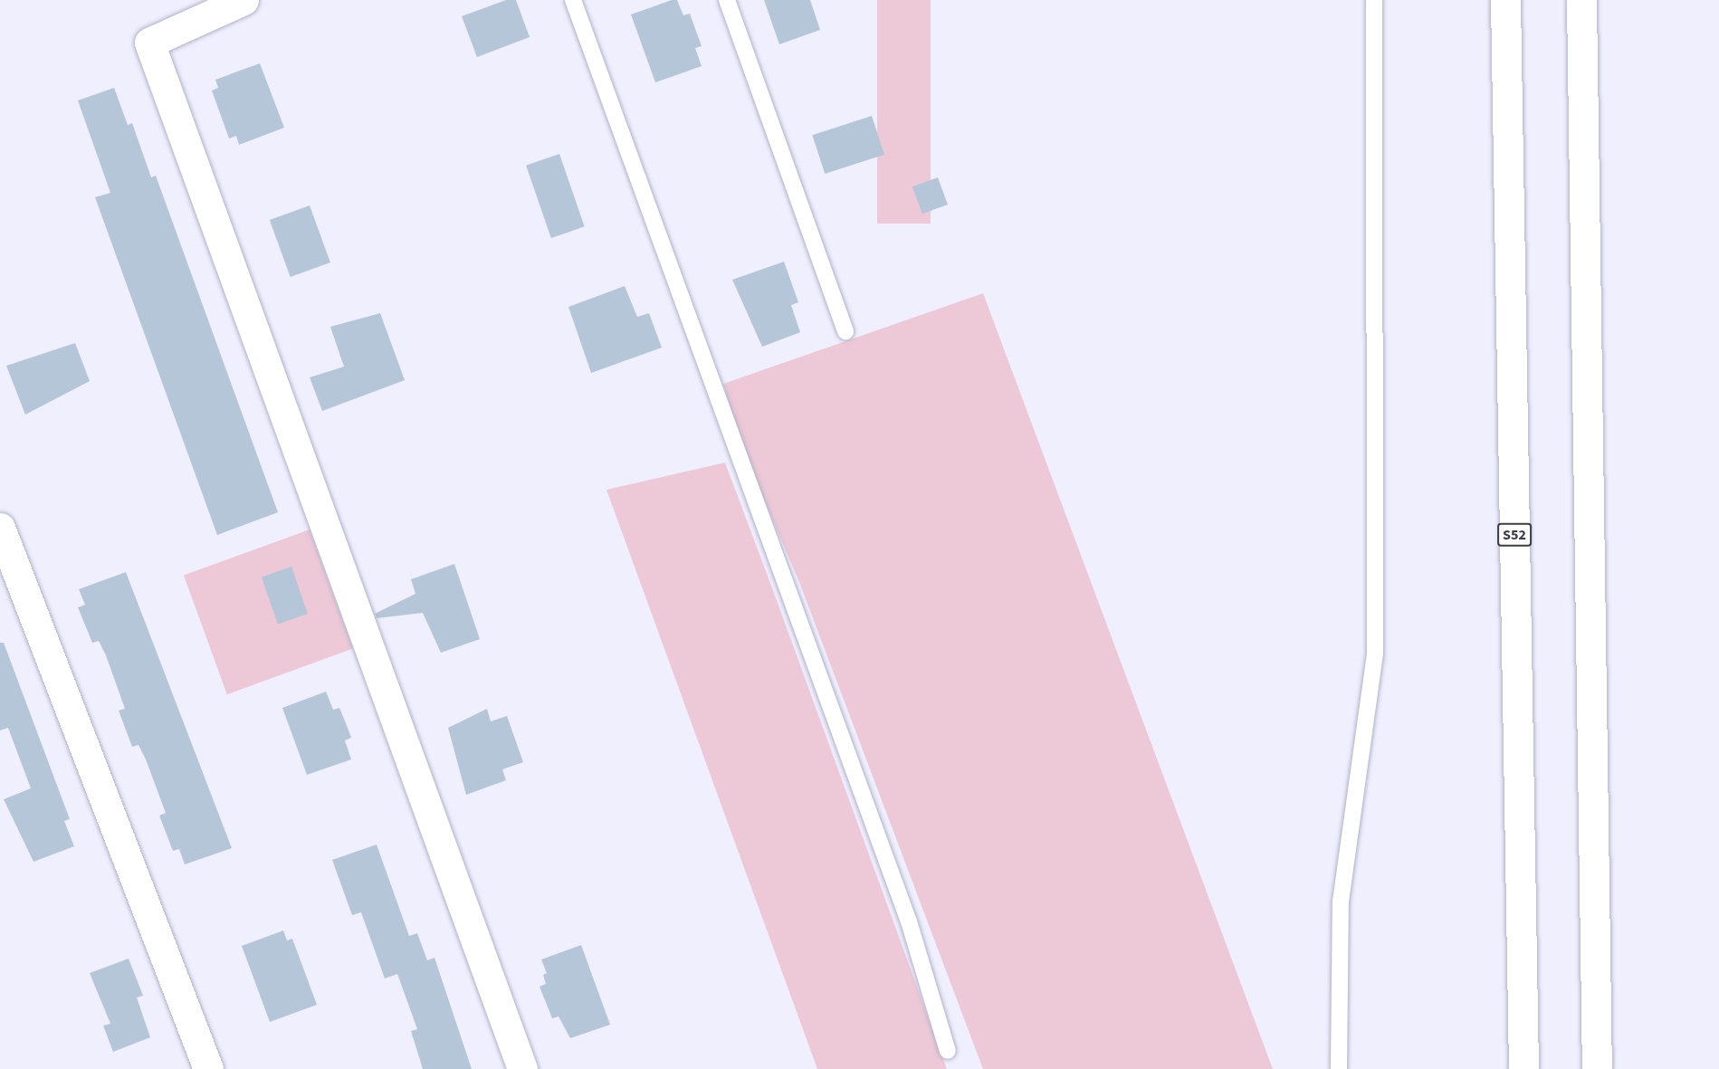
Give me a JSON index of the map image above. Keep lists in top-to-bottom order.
{
  "streets": {
    "main road": ["S52"]
  }
}
